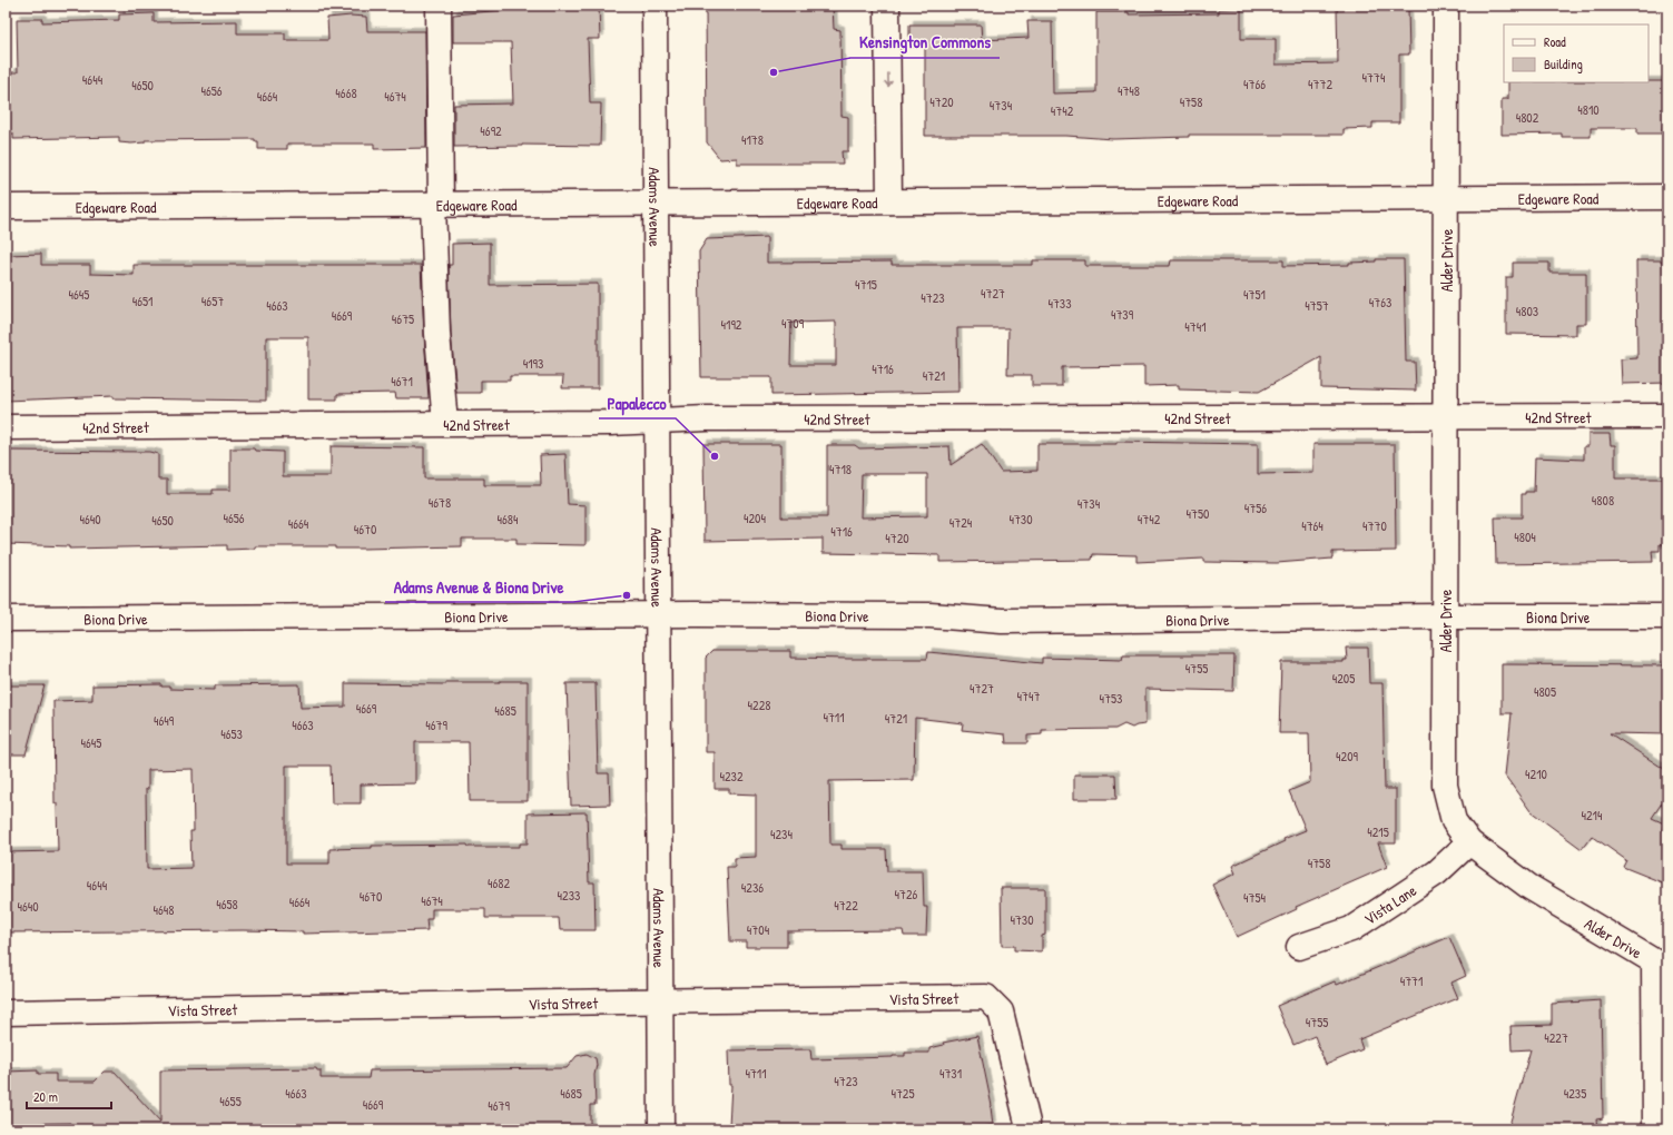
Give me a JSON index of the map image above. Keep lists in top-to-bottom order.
{
  "streets": {
    "street": [
      "Edgeware Road",
      "Adams Avenue",
      "Alder Drive",
      "42nd Street",
      "Biona Drive",
      "Vista Lane",
      "Vista Street"
    ]
  },
  "crossings": [
    ["Edgeware Road", "Adams Avenue"],
    ["Edgeware Road", "Alder Drive"],
    ["Adams Avenue", "42nd Street"],
    ["Adams Avenue", "Biona Drive"],
    ["Adams Avenue", "Vista Street"],
    ["Alder Drive", "42nd Street"],
    ["Alder Drive", "Biona Drive"],
    ["Alder Drive", "Vista Lane"]
  ],
  "places": ["Kensington Commons", "Papalecco", "Adams Avenue & Biona Drive"],
  "house_numbers": [
    "4774",
    "4644",
    "4766",
    "4772",
    "4650",
    "4656",
    "4748",
    "4668",
    "4664",
    "4674",
    "4720",
    "4758",
    "4734",
    "4810",
    "4742",
    "4802",
    "4692",
    "4178",
    "4715",
    "4727",
    "4645",
    "4751",
    "4723",
    "4651",
    "4657",
    "4763",
    "4733",
    "4663",
    "4757",
    "4803",
    "4739",
    "4669",
    "4675",
    "4709",
    "4192",
    "4741",
    "4193",
    "4716",
    "4721",
    "4671",
    "4718",
    "4808",
    "4678",
    "4734",
    "4756",
    "4750",
    "4656",
    "4204",
    "4640",
    "4684",
    "4730",
    "4742",
    "4650",
    "4724",
    "4664",
    "4764",
    "4770",
    "4670",
    "4716",
    "4804",
    "4720",
    "4755",
    "4205",
    "4727",
    "4805",
    "4747",
    "4753",
    "4228",
    "4669",
    "4685",
    "4711",
    "4721",
    "4649",
    "4663",
    "4679",
    "4653",
    "4645",
    "4209",
    "4210",
    "4232",
    "4214",
    "4215",
    "4234",
    "4758",
    "4682",
    "4644",
    "4236",
    "4726",
    "4233",
    "4670",
    "4754",
    "4674",
    "4664",
    "4658",
    "4722",
    "4640",
    "4648",
    "4730",
    "4704",
    "4771",
    "4755",
    "4227",
    "4711",
    "4731",
    "4723",
    "4663",
    "4685",
    "4725",
    "4235",
    "4655",
    "4669",
    "4679"
  ],
  "legend": ["Road", "Building"],
  "scale_bar": "20 m"
}
